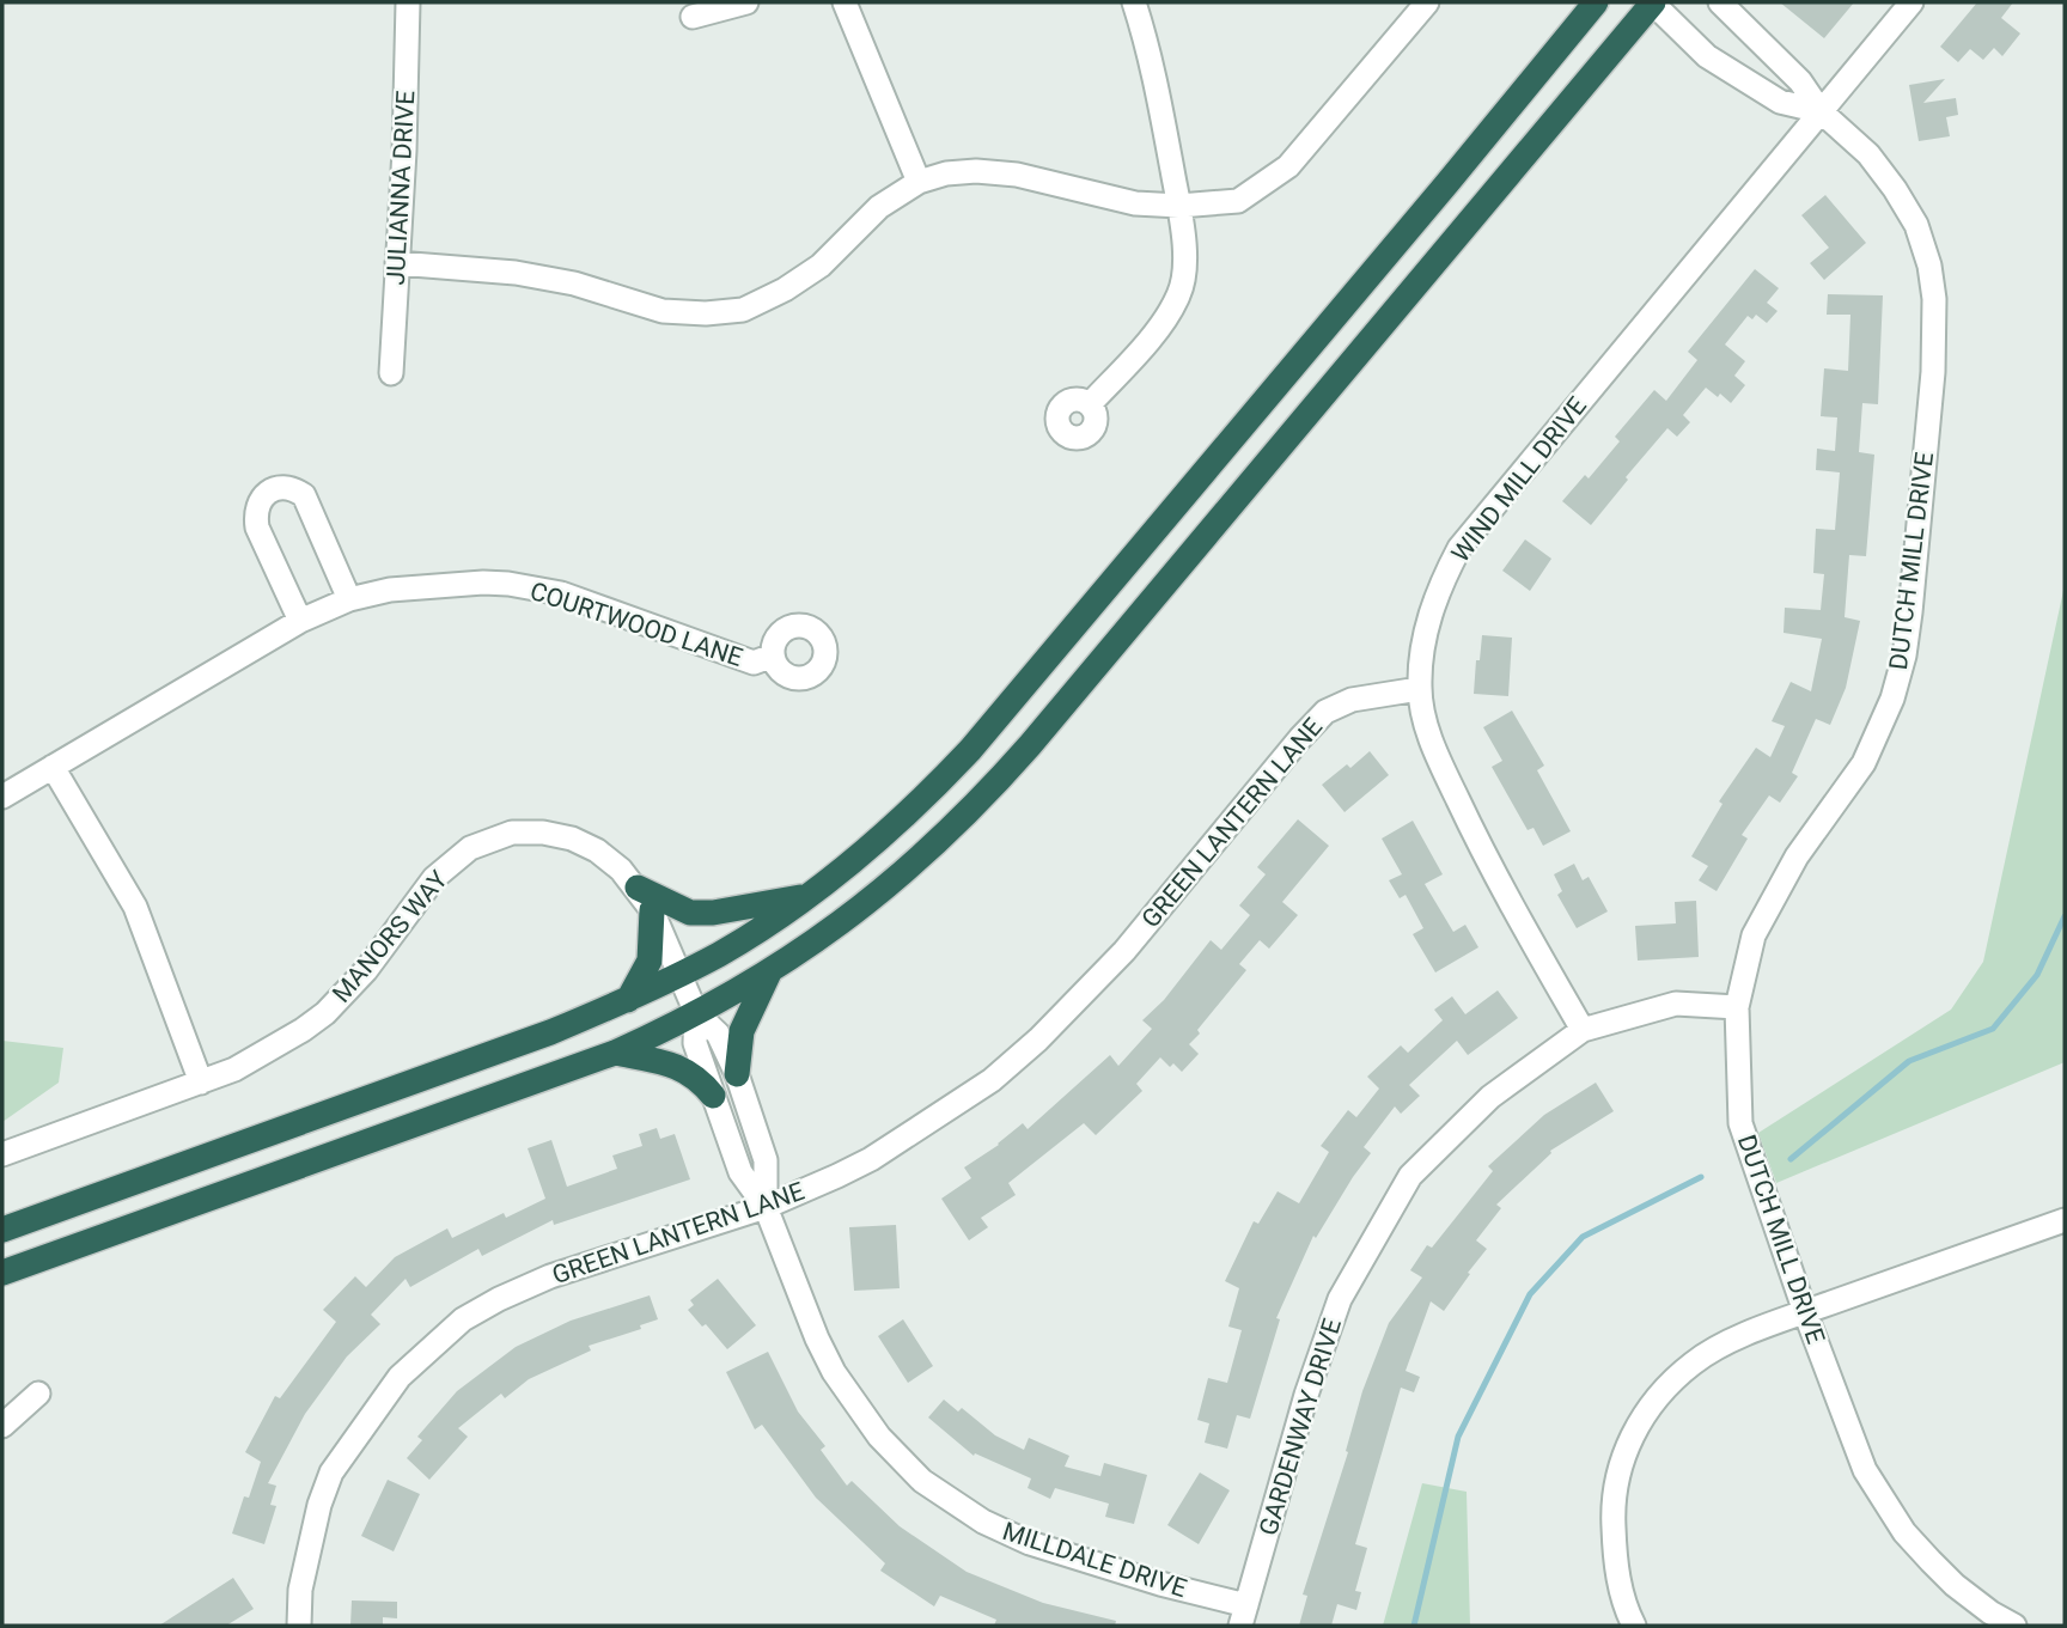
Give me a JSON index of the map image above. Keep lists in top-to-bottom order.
{
  "streets": {
    "street": [
      "JULIANNA DRIVE",
      "WIND MILL DRIVE",
      "DUTCH MILL DRIVE",
      "COURTWOOD LANE",
      "GREEN LANTERN LANE",
      "MANORS WAY",
      "GARDENWAY DRIVE",
      "MILLDALE DRIVE"
    ]
  },
  "crossings": [
    ["WIND MILL DRIVE", "DUTCH MILL DRIVE"],
    ["WIND MILL DRIVE", "GREEN LANTERN LANE"],
    ["WIND MILL DRIVE", "GARDENWAY DRIVE"],
    ["DUTCH MILL DRIVE", "GARDENWAY DRIVE"],
    ["GREEN LANTERN LANE", "MILLDALE DRIVE"],
    ["MANORS WAY", "MILLDALE DRIVE"],
    ["GARDENWAY DRIVE", "MILLDALE DRIVE"]
  ]
}
